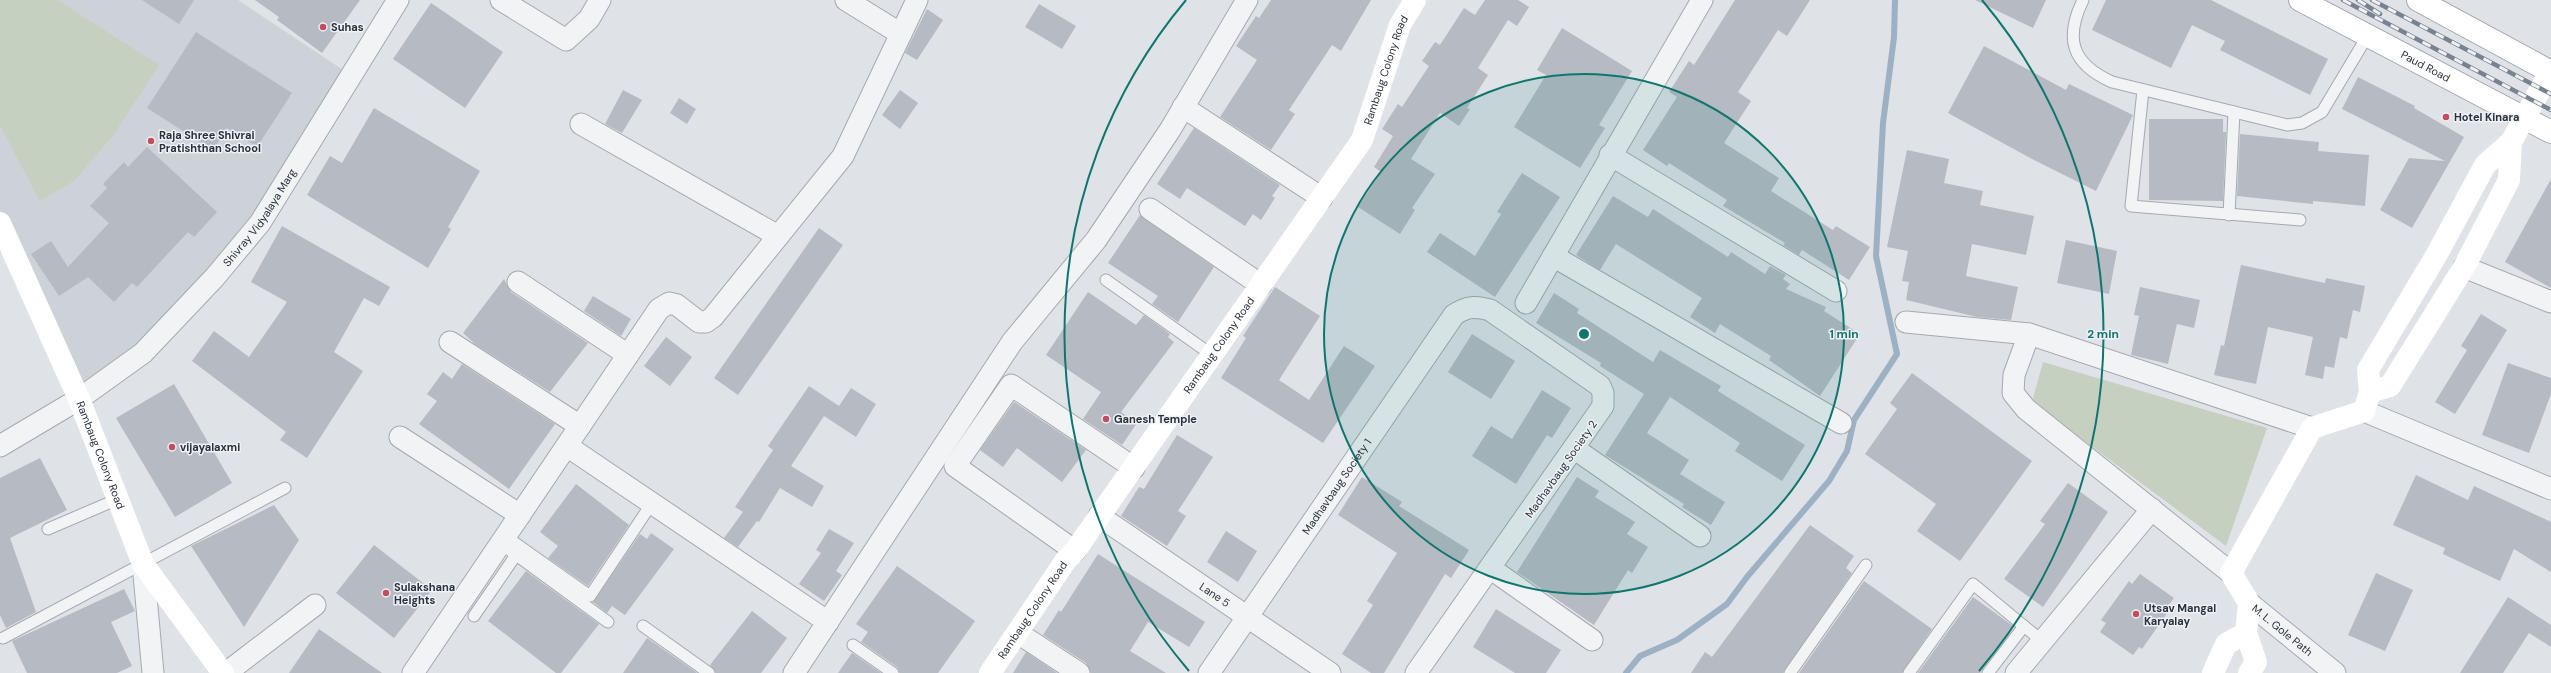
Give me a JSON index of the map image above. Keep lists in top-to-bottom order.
{
  "streets": {
    "street": [
      "Paud Road",
      "Rambaug Colony Road",
      "Shivray Vidyalaya Marg",
      "Madhavbaug Society 2",
      "Madhavbaug Society 1",
      "Lane 5",
      "M. L. Gole Path"
    ]
  },
  "crossings": [
    ["Rambaug Colony Road", "Shivray Vidyalaya Marg"],
    ["Rambaug Colony Road", "Lane 5"],
    ["Madhavbaug Society 2", "Madhavbaug Society 1"],
    ["Madhavbaug Society 1", "Lane 5"]
  ],
  "places": [
    "Suhas",
    "Hotel Kinara",
    "Raja Shree Shivrai Pratishthan School",
    "Ganesh Temple",
    "vijayalaxmi",
    "Sulakshana Heights",
    "Utsav Mangal Karyalay"
  ],
  "rings": ["1 min", "2 min"]
}
